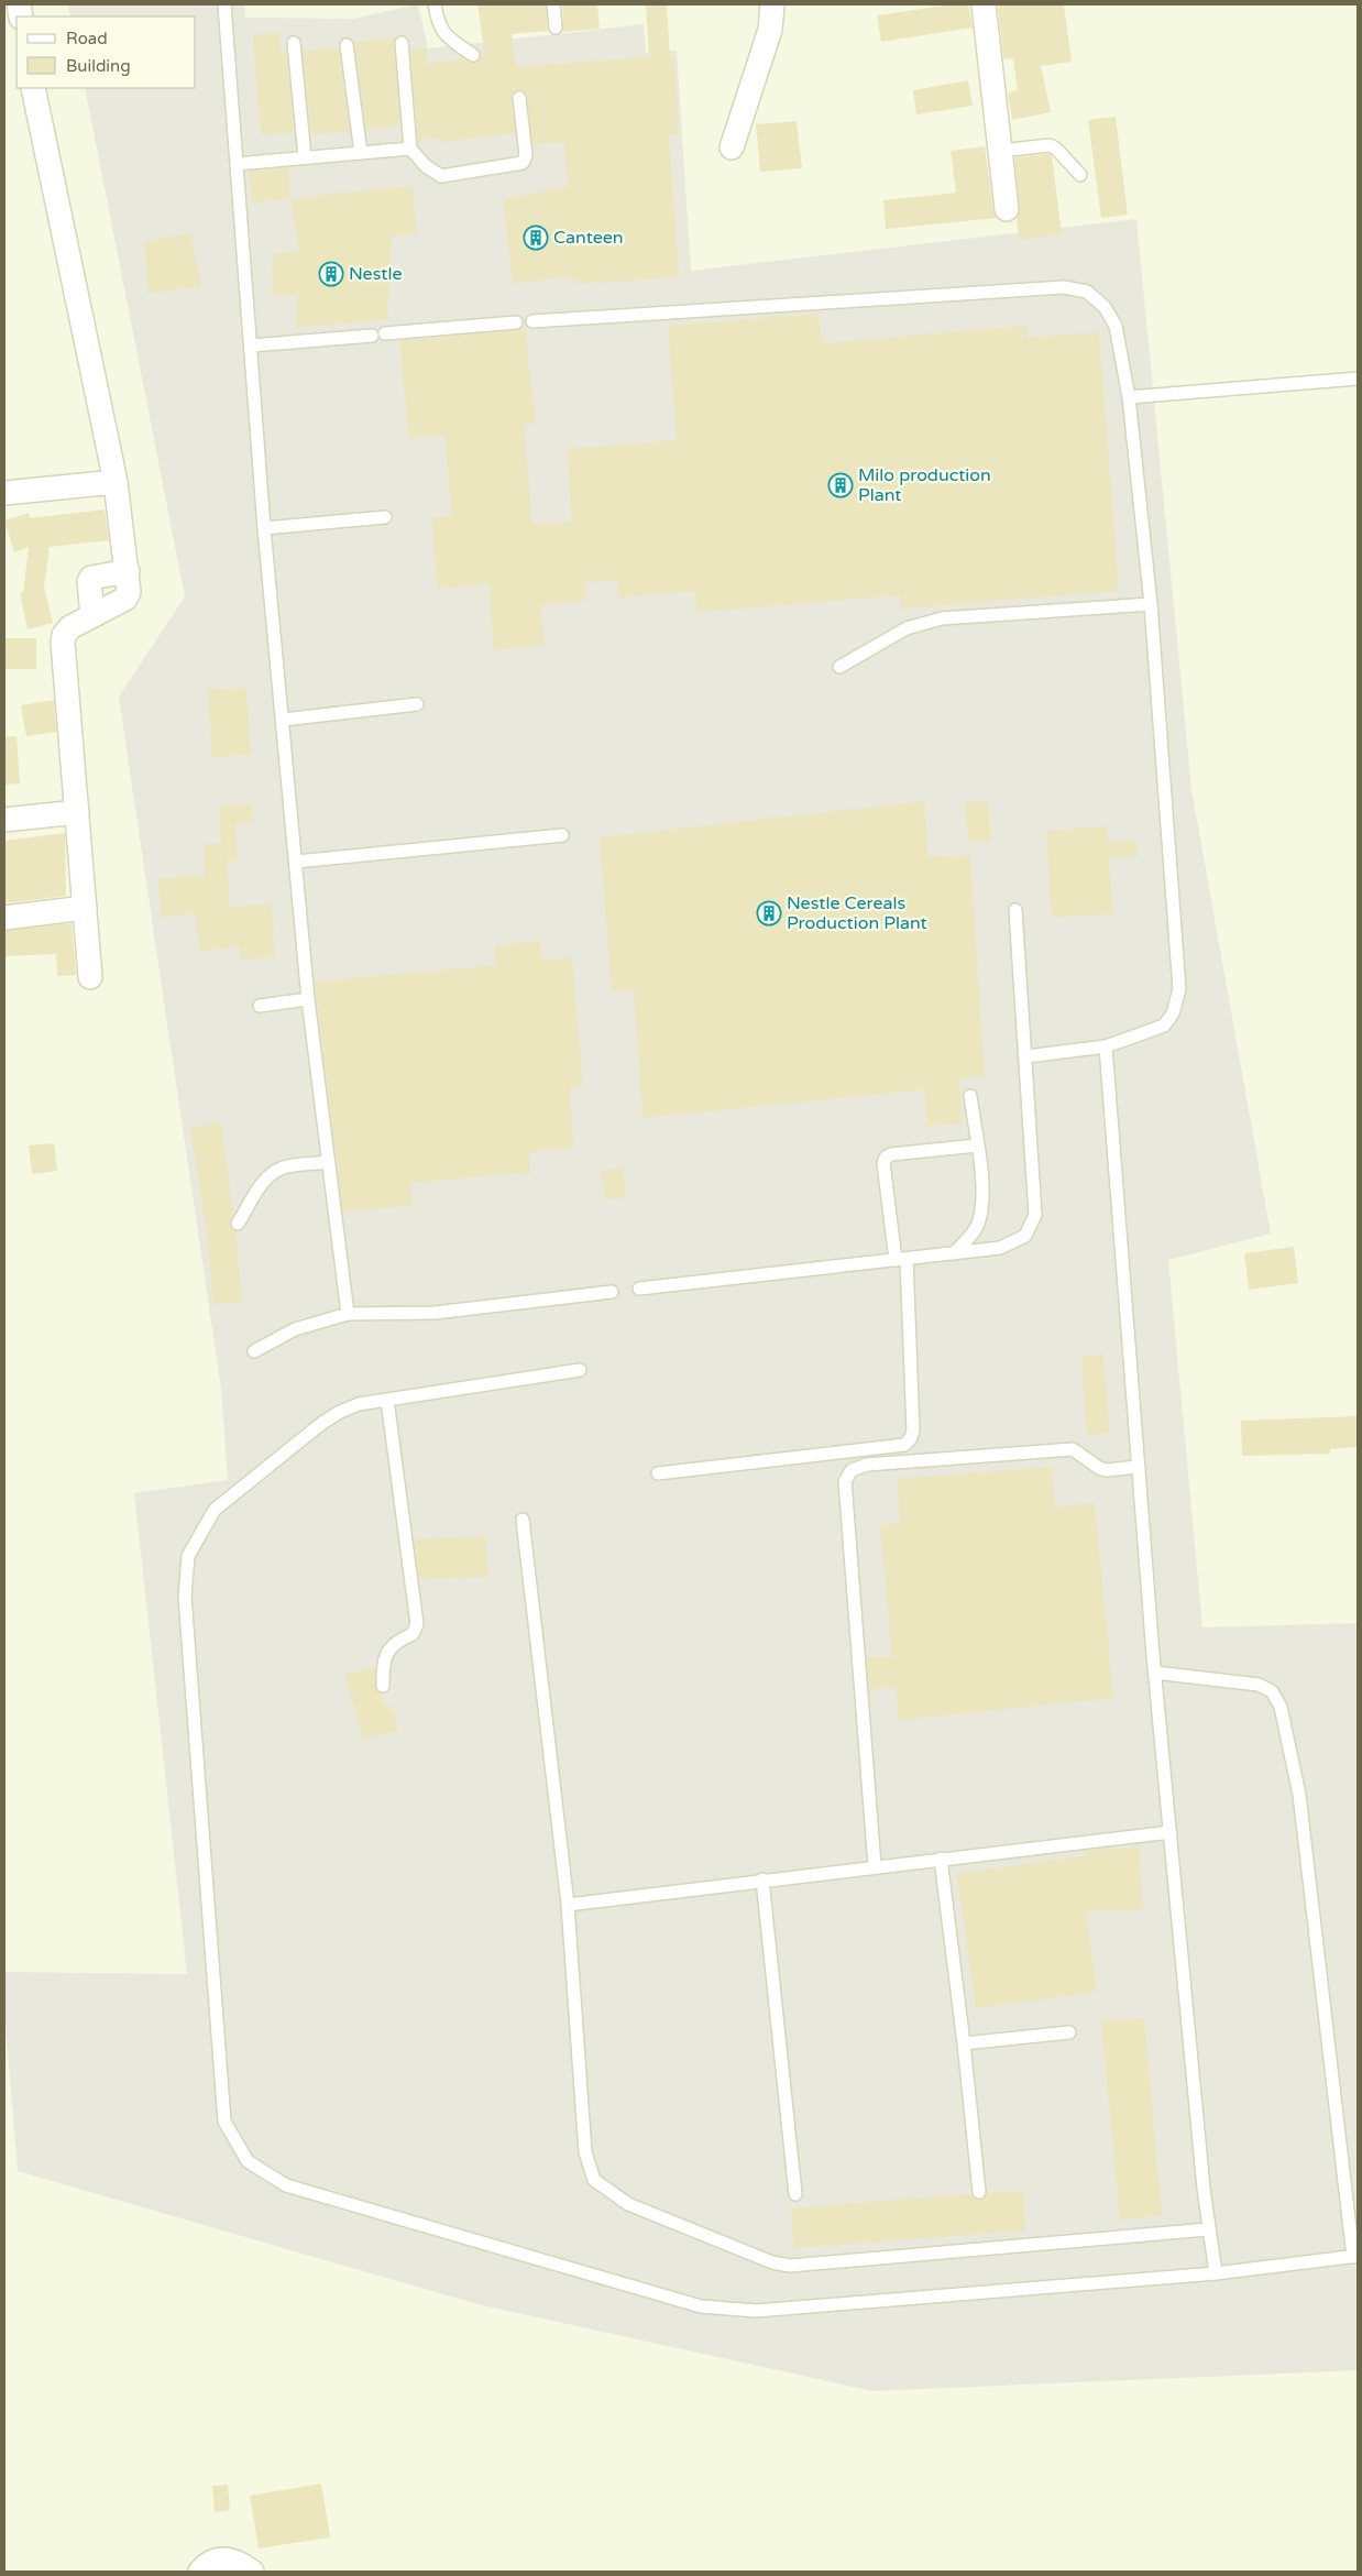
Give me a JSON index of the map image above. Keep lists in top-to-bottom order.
{
  "places": {
    "building": [
      "Canteen",
      "Nestle",
      "Milo production Plant",
      "Nestle Cereals Production Plant"
    ]
  },
  "legend": ["Road", "Building"]
}
